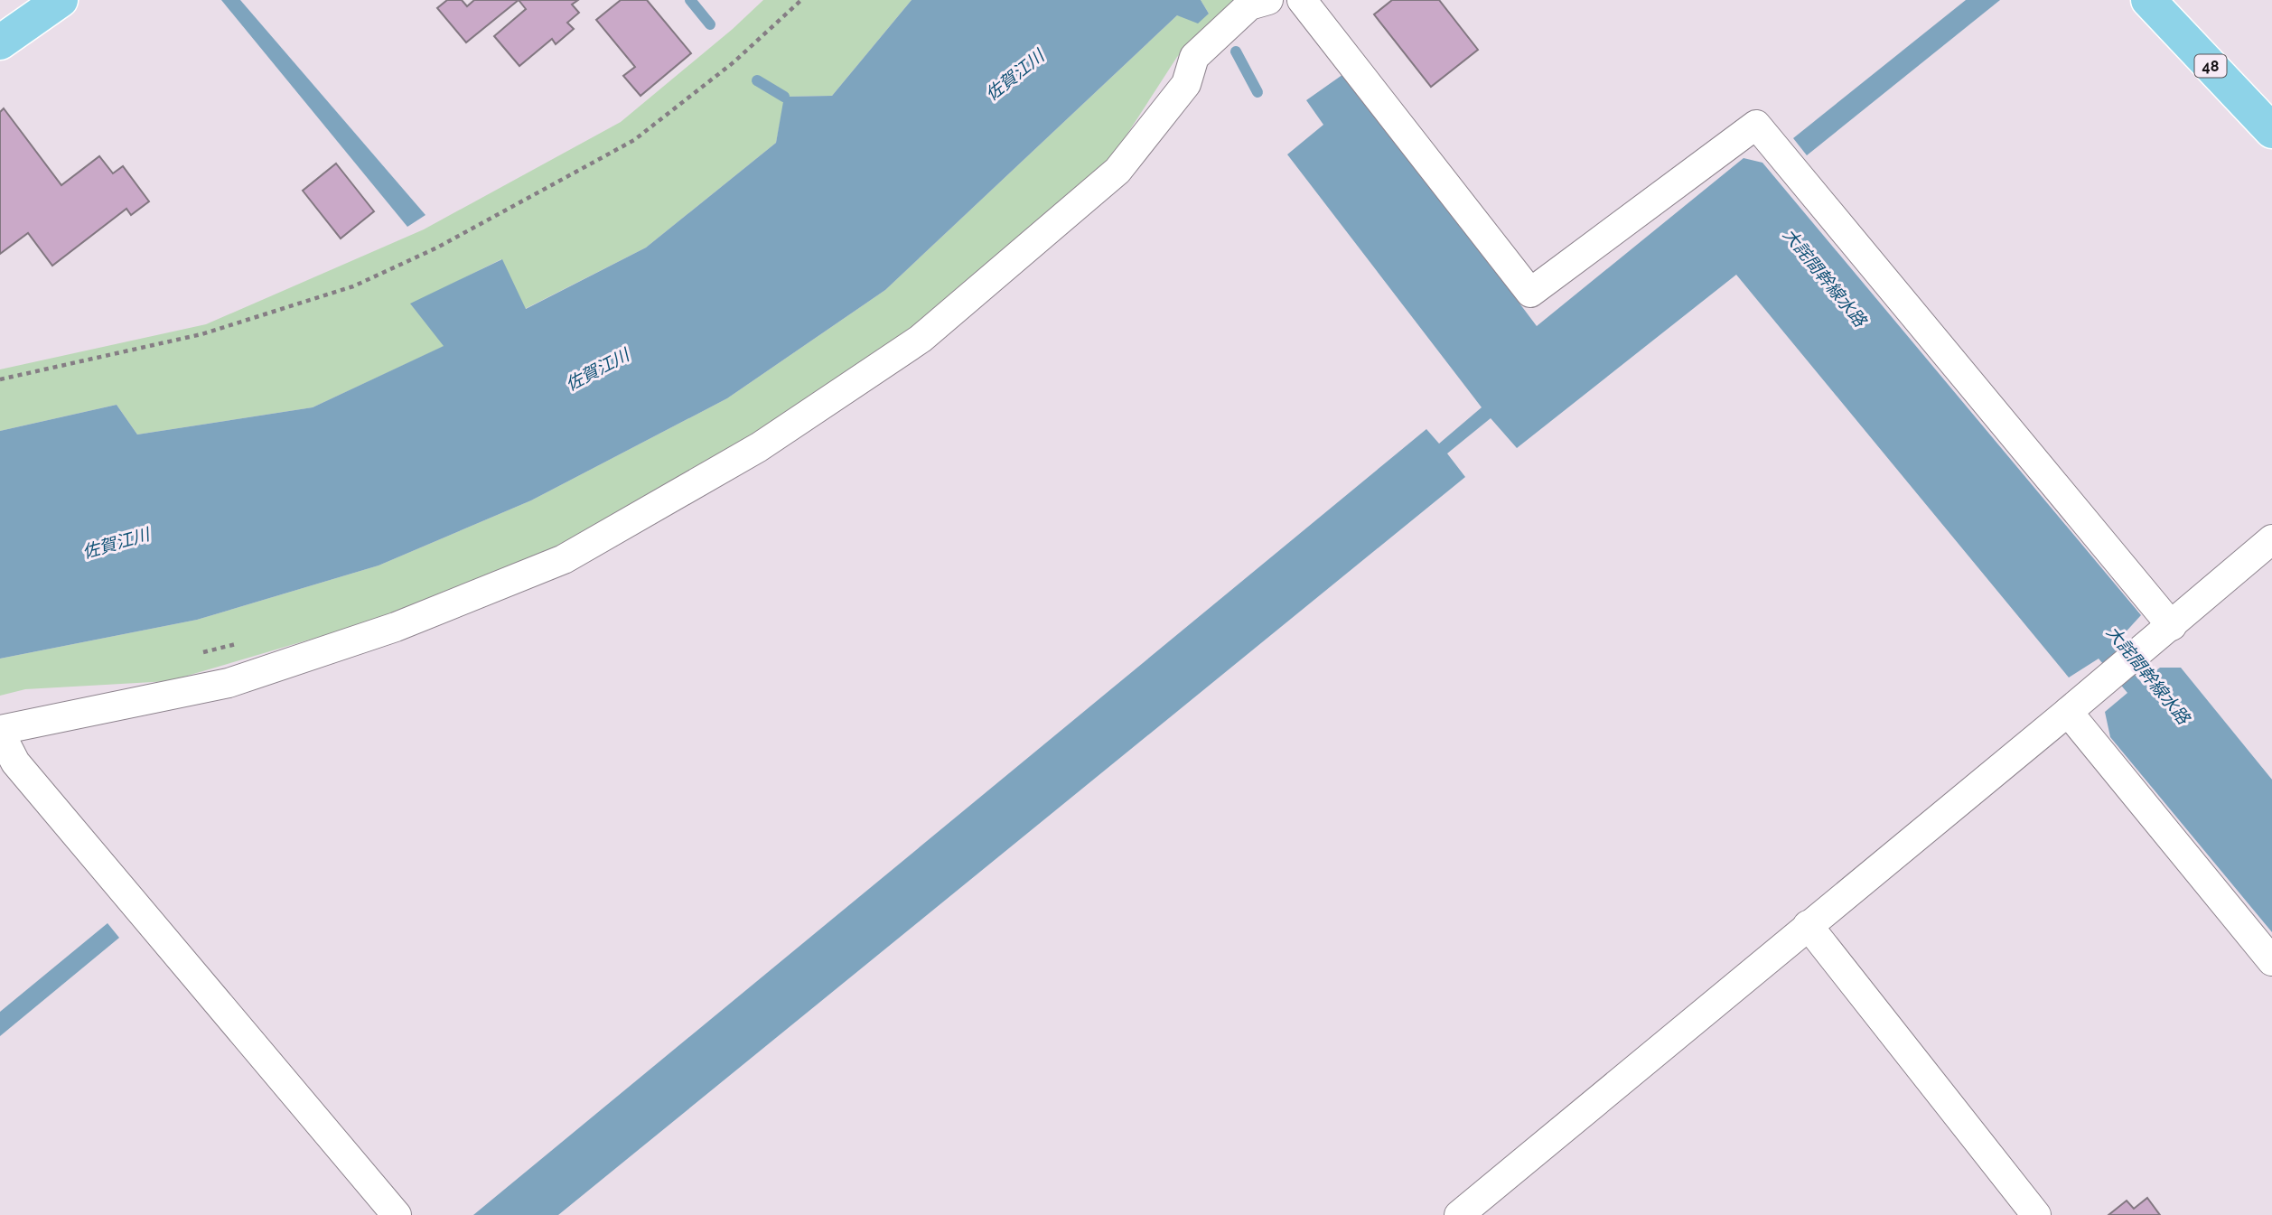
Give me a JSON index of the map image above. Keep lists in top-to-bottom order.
{
  "streets": {
    "main road": ["48"]
  },
  "water": ["佐賀江川", "大詫間幹線水路"]
}
